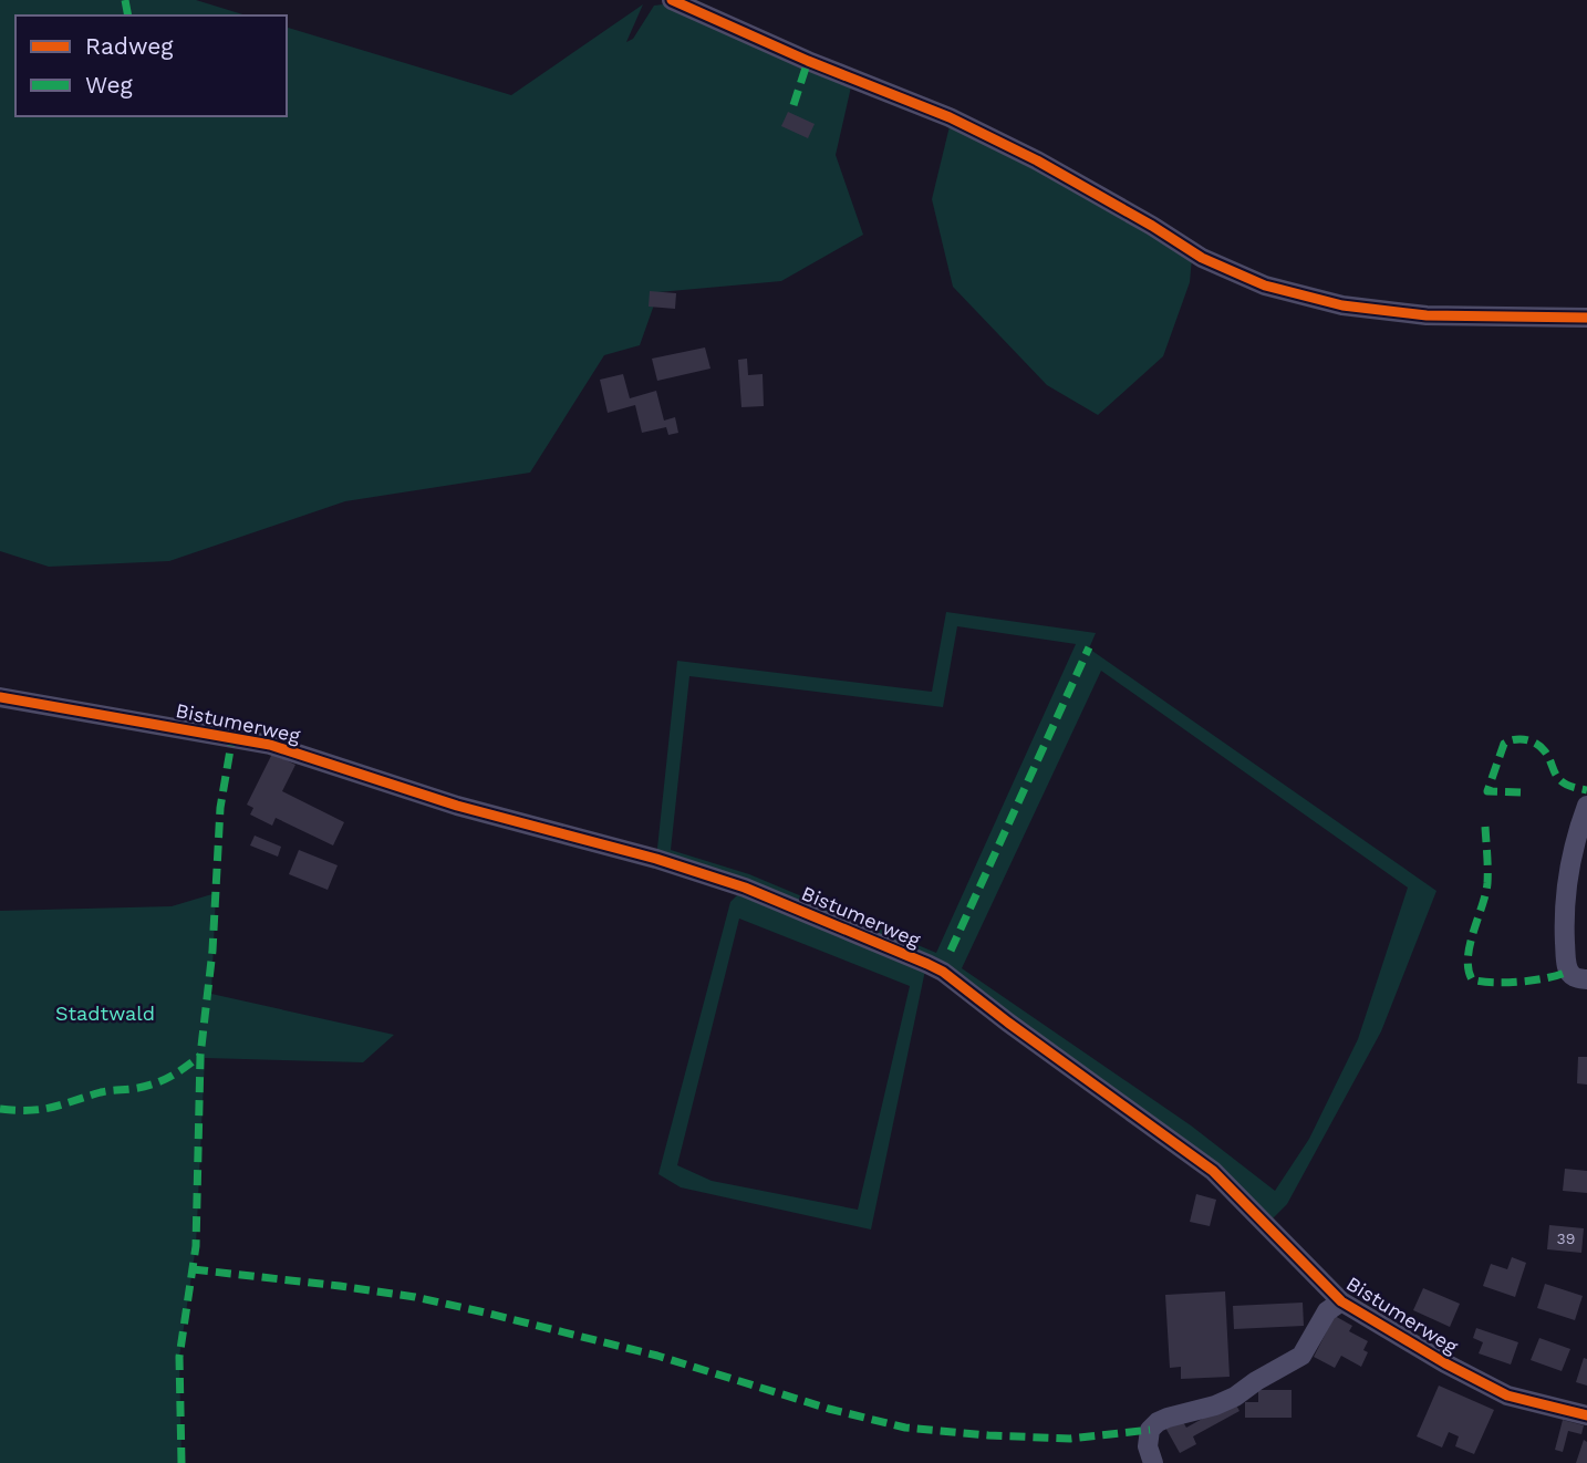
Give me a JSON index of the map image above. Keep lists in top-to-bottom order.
{
  "streets": {
    "street": ["Bistumerweg"]
  },
  "parks": ["Stadtwald"],
  "house_numbers": ["39"],
  "legend": ["Radweg", "Weg"]
}
